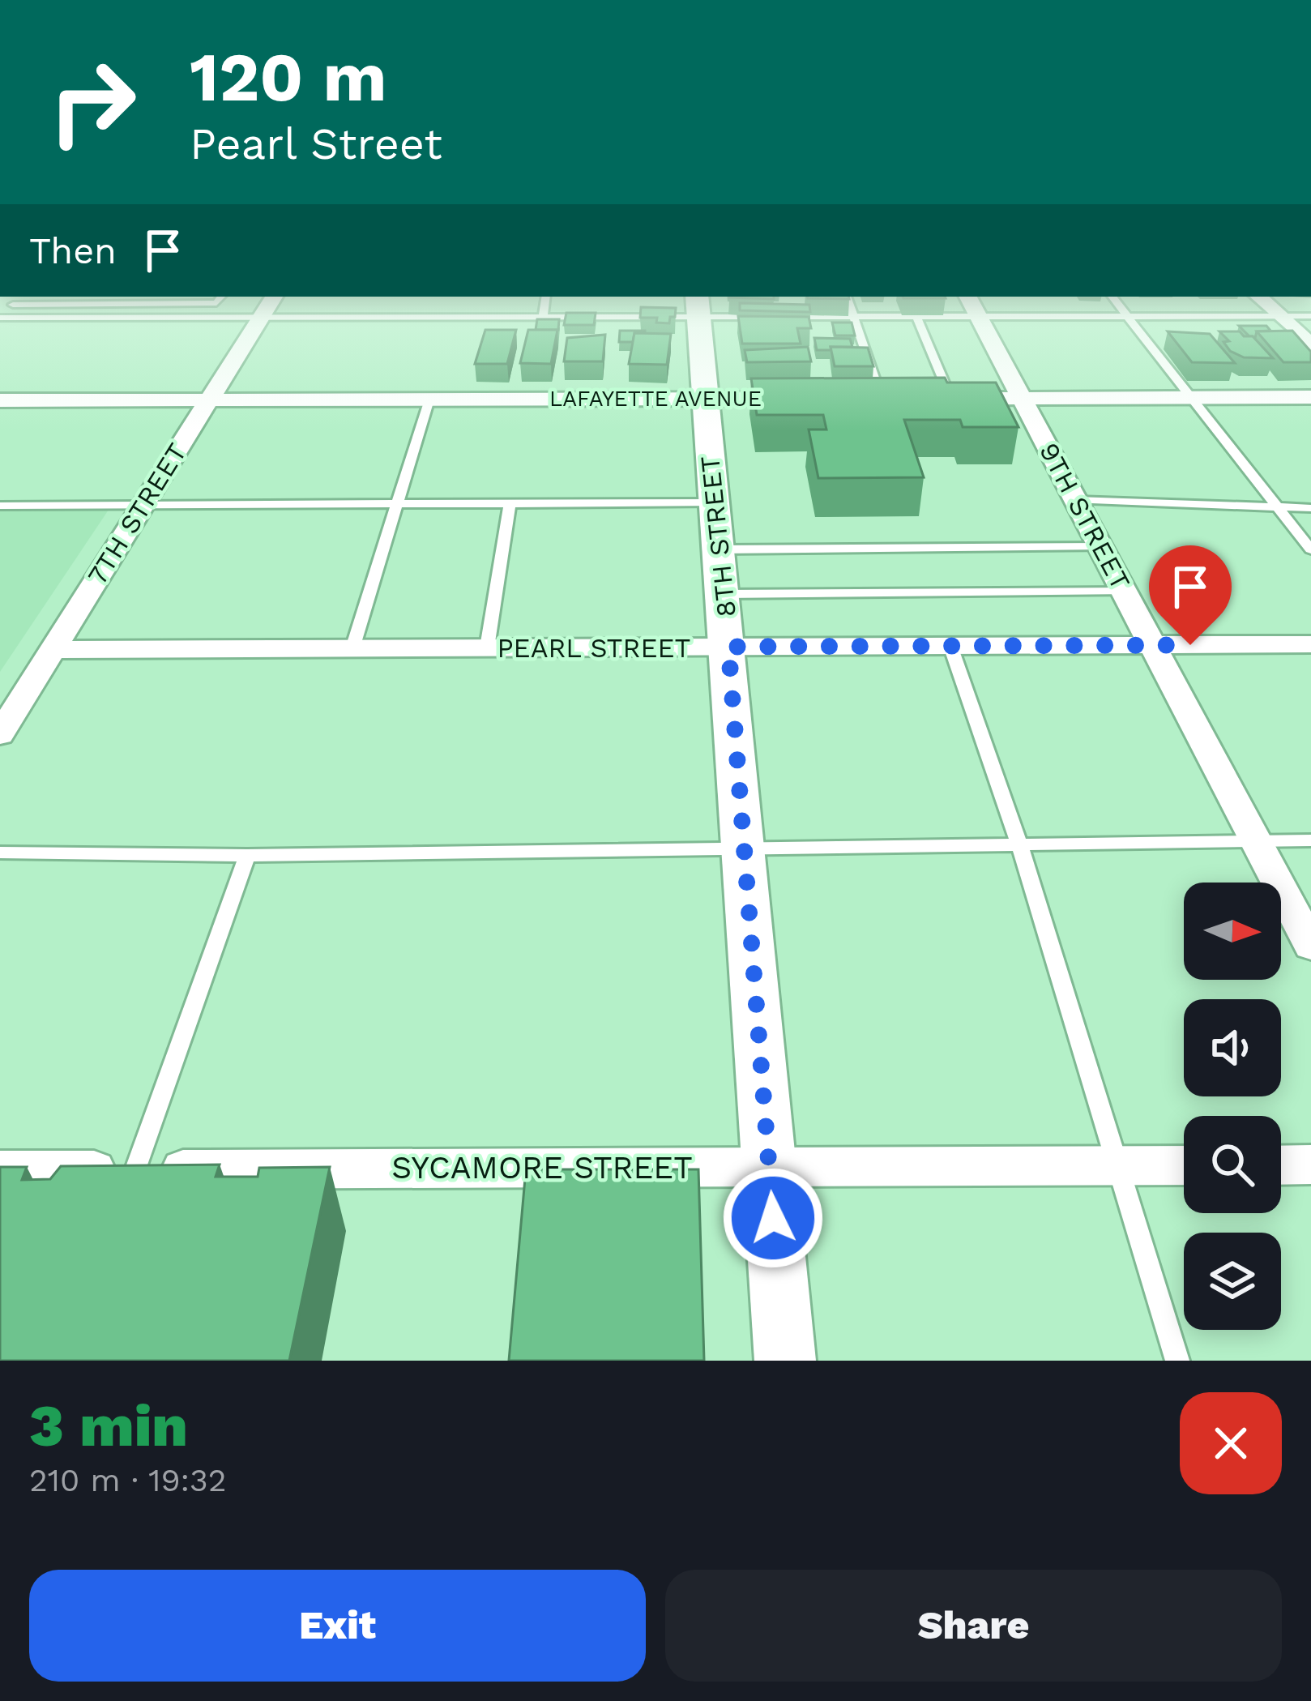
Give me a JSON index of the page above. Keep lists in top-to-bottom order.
{
  "streets": {
    "street": [
      "LAFAYETTE AVENUE",
      "7TH STREET",
      "9TH STREET",
      "8TH STREET",
      "PEARL STREET",
      "SYCAMORE STREET"
    ]
  },
  "crossings": [
    ["LAFAYETTE AVENUE", "7TH STREET"],
    ["LAFAYETTE AVENUE", "8TH STREET"],
    ["7TH STREET", "PEARL STREET"],
    ["9TH STREET", "PEARL STREET"],
    ["8TH STREET", "PEARL STREET"],
    ["8TH STREET", "SYCAMORE STREET"]
  ],
  "north": "right",
  "page": {
    "turn": ["120 m", "Pearl Street"],
    "then": "Then",
    "heading": ["3 min", "210 m · 19:32"],
    "buttons": ["Exit", "Share"]
  }
}
